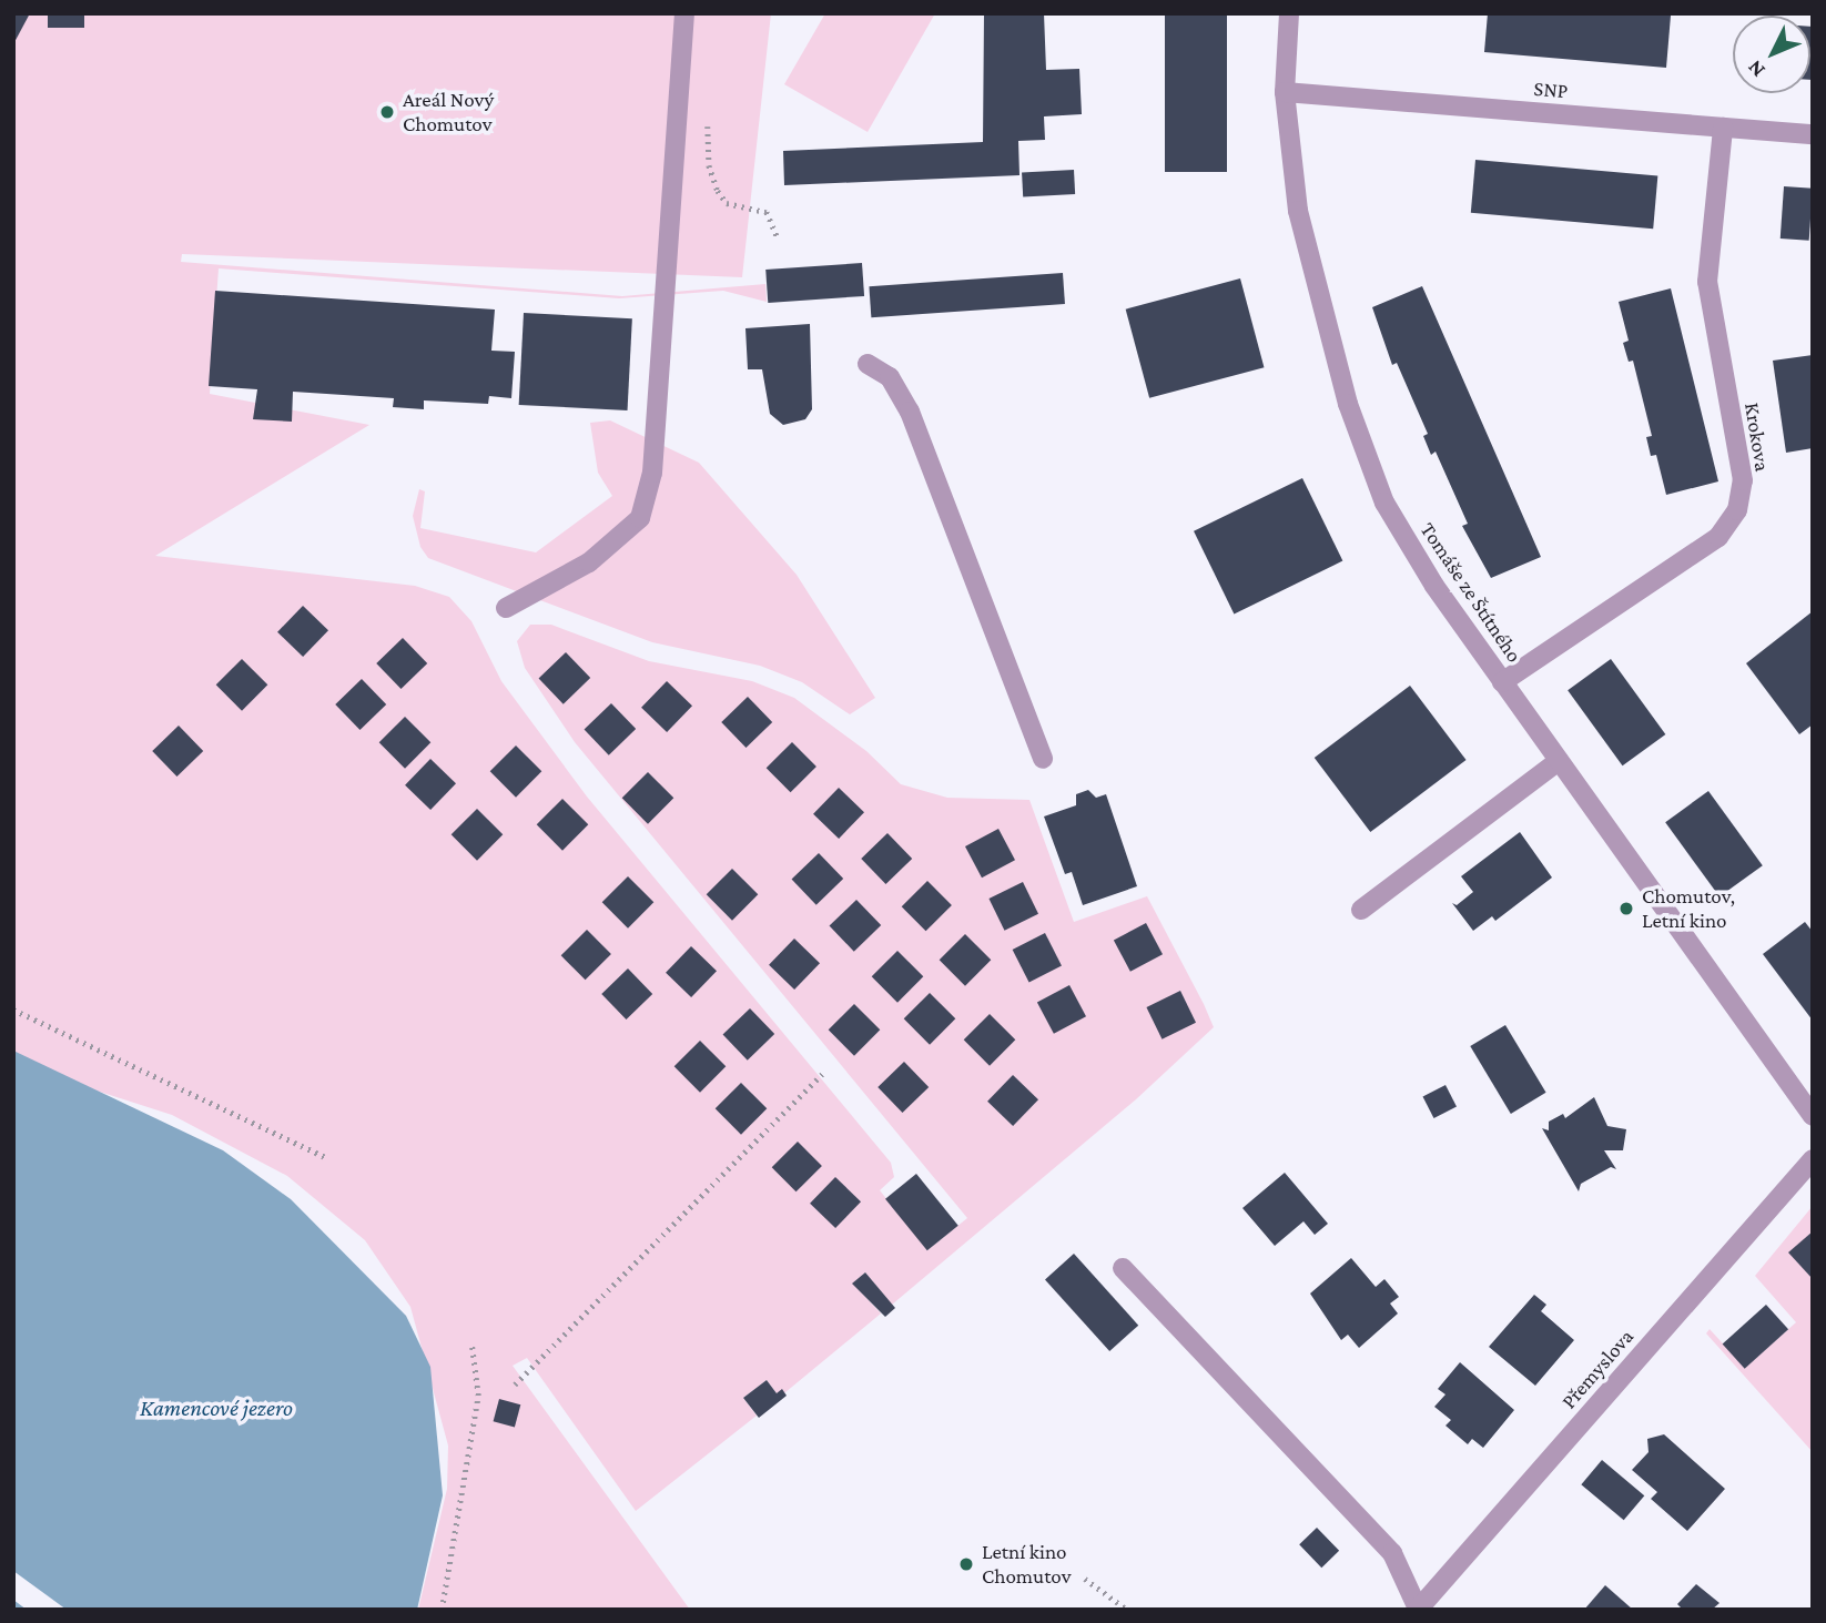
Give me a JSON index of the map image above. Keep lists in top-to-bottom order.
{
  "streets": {
    "street": [
      "SNP",
      "Krokova",
      "Tomáše ze Štítného",
      "Přemyslova"
    ]
  },
  "crossings": [
    ["SNP", "Krokova"],
    ["SNP", "Tomáše ze Štítného"],
    ["Krokova", "Tomáše ze Štítného"]
  ],
  "water": ["Kamencové jezero"],
  "places": ["Areál Nový Chomutov", "Chomutov, Letní kino", "Letní kino Chomutov"],
  "north": "bottom left"
}
